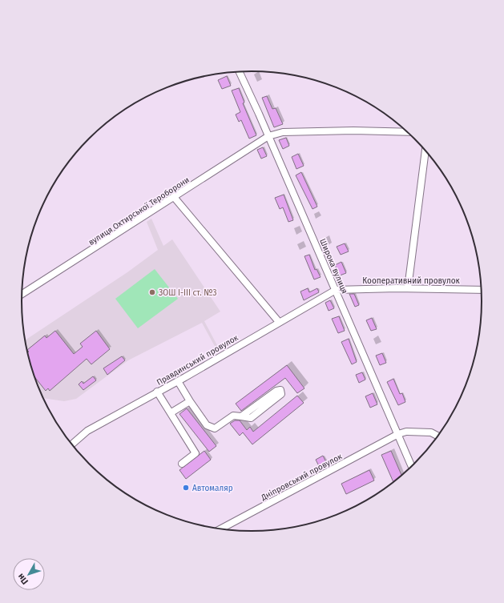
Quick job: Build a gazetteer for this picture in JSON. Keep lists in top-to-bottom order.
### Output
{
  "streets": {
    "street": [
      "вулиця Охтирської Тероборони",
      "Широка вулиця",
      "Кооперативний провулок",
      "Правдинський провулок",
      "Дніпровський провулок"
    ]
  },
  "crossings": [
    ["вулиця Охтирської Тероборони", "Широка вулиця"],
    ["Широка вулиця", "Кооперативний провулок"],
    ["Широка вулиця", "Правдинський провулок"],
    ["Широка вулиця", "Дніпровський провулок"],
    ["Кооперативний провулок", "Правдинський провулок"]
  ],
  "places": ["ЗОШ І-ІІІ ст. №3", "Автомаляр"],
  "north": "bottom left"
}
